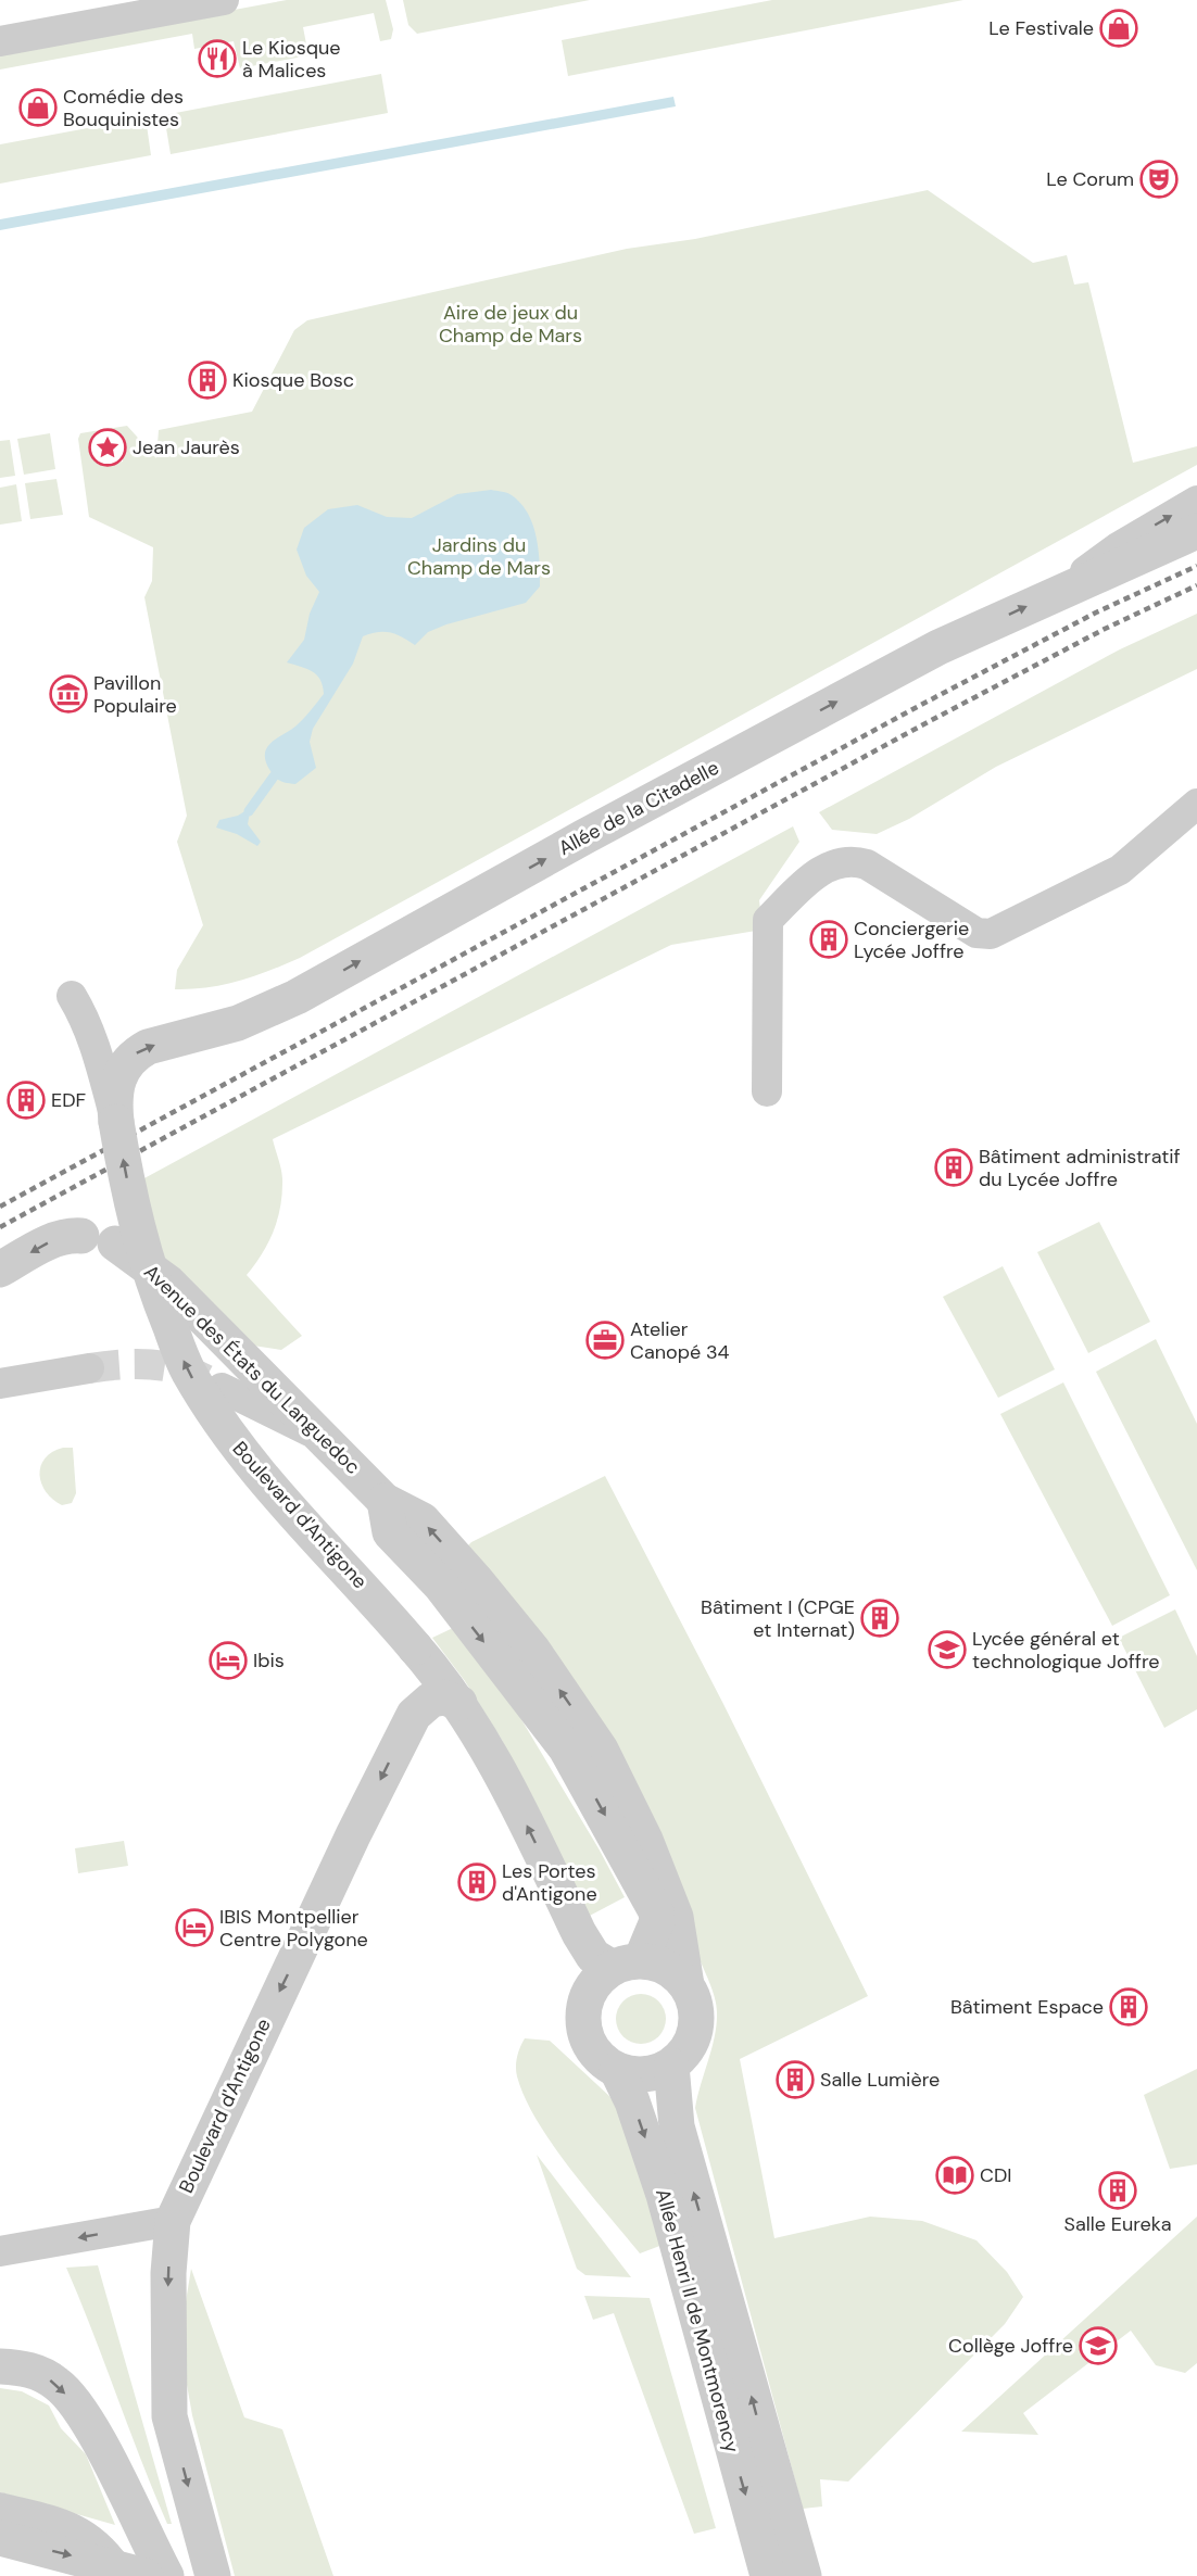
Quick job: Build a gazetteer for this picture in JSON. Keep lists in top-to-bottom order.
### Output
{
  "streets": {
    "street": [
      "Allée de la Citadelle",
      "Avenue des États du Languedoc",
      "Boulevard d'Antigone",
      "Allée Henri II de Montmorency"
    ]
  },
  "crossings": [
    ["Allée de la Citadelle", "Boulevard d'Antigone"],
    ["Avenue des États du Languedoc", "Allée Henri II de Montmorency"]
  ],
  "one_way": ["Allée de la Citadelle"],
  "parks": ["Aire de jeux du Champ de Mars", "Jardins du Champ de Mars"],
  "places": {
    "shop": ["Le Festivale", "Comédie des Bouquinistes"],
    "restaurant": ["Le Kiosque à Malices"],
    "theatre": ["Le Corum"],
    "building": [
      "Kiosque Bosc",
      "Conciergerie Lycée Joffre",
      "EDF",
      "Bâtiment administratif du Lycée Joffre",
      "Bâtiment I (CPGE et Internat)",
      "Les Portes d'Antigone",
      "Bâtiment Espace",
      "Salle Lumière",
      "Salle Eureka"
    ],
    "place": ["Jean Jaurès"],
    "museum": ["Pavillon Populaire"],
    "office": ["Atelier Canopé 34"],
    "school or university": ["Lycée général et technologique Joffre", "Collège Joffre"],
    "hotel": ["Ibis", "IBIS Montpellier Centre Polygone"],
    "library": ["CDI"]
  }
}
